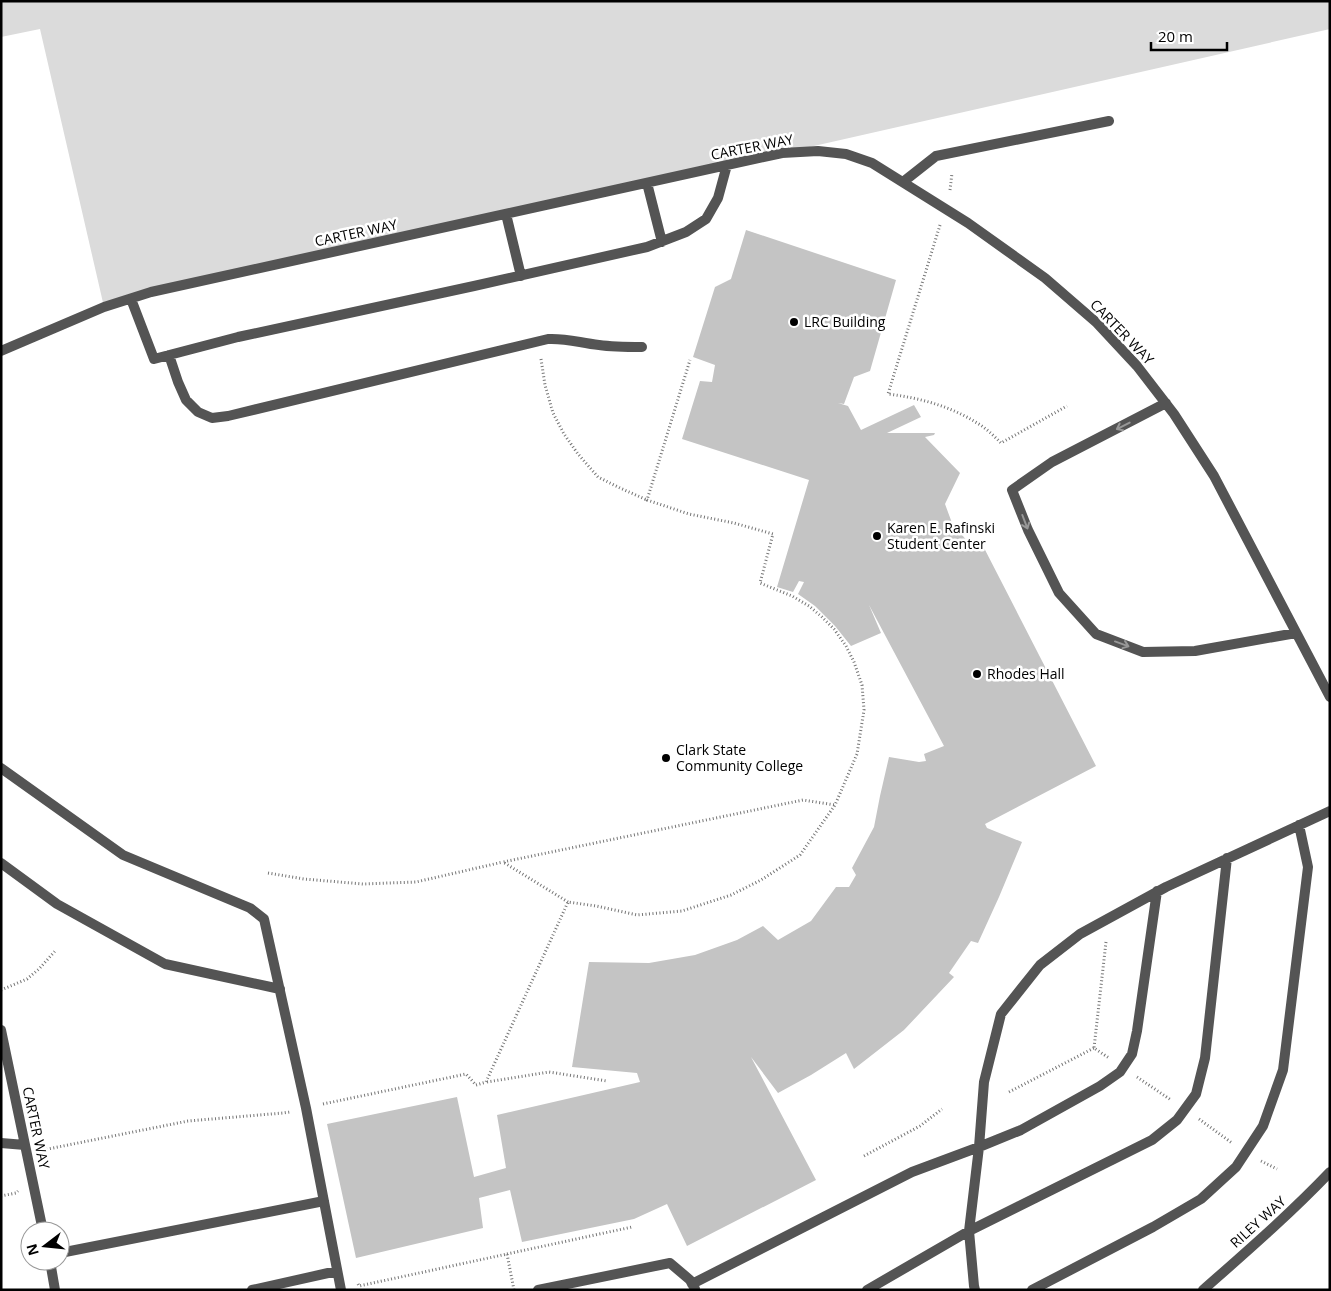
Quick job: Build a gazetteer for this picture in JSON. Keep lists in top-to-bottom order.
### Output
{
  "streets": {
    "lane": ["CARTER WAY", "RILEY WAY"]
  },
  "places": [
    "LRC Building",
    "Karen E. Rafinski Student Center",
    "Rhodes Hall",
    "Clark State Community College"
  ],
  "scale_bar": "20 m",
  "north": "left"
}
